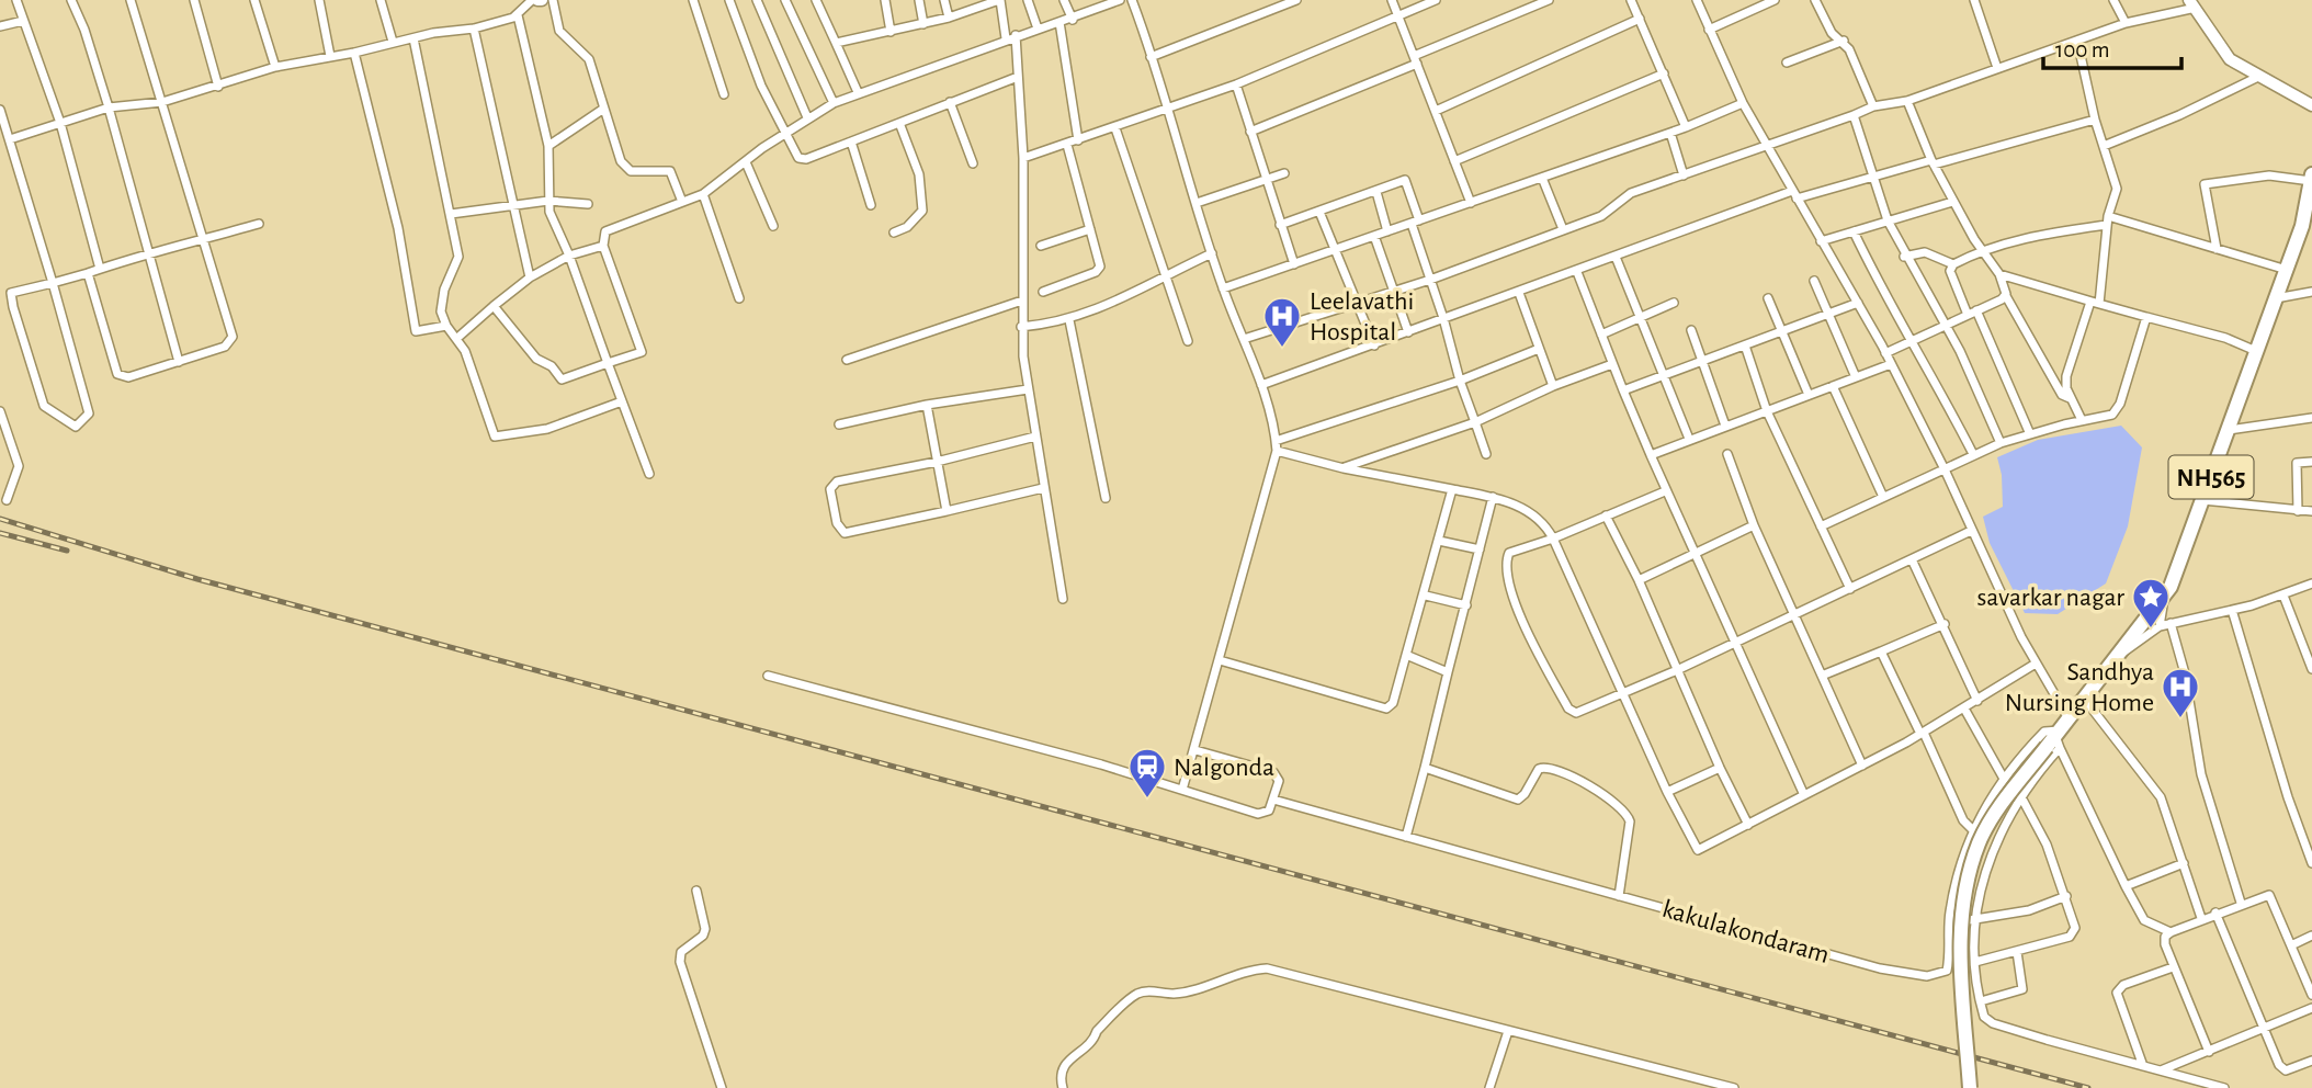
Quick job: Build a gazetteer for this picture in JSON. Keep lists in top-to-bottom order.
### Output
{
  "streets": {
    "highway": ["NH565"],
    "street": ["kakulakondaram"]
  },
  "crossings": [
    ["NH565", "kakulakondaram"]
  ],
  "places": {
    "hospital": ["Leelavathi Hospital", "Sandhya Nursing Home"],
    "place": ["savarkar nagar"],
    "station": ["Nalgonda"]
  },
  "scale_bar": "100 m"
}
